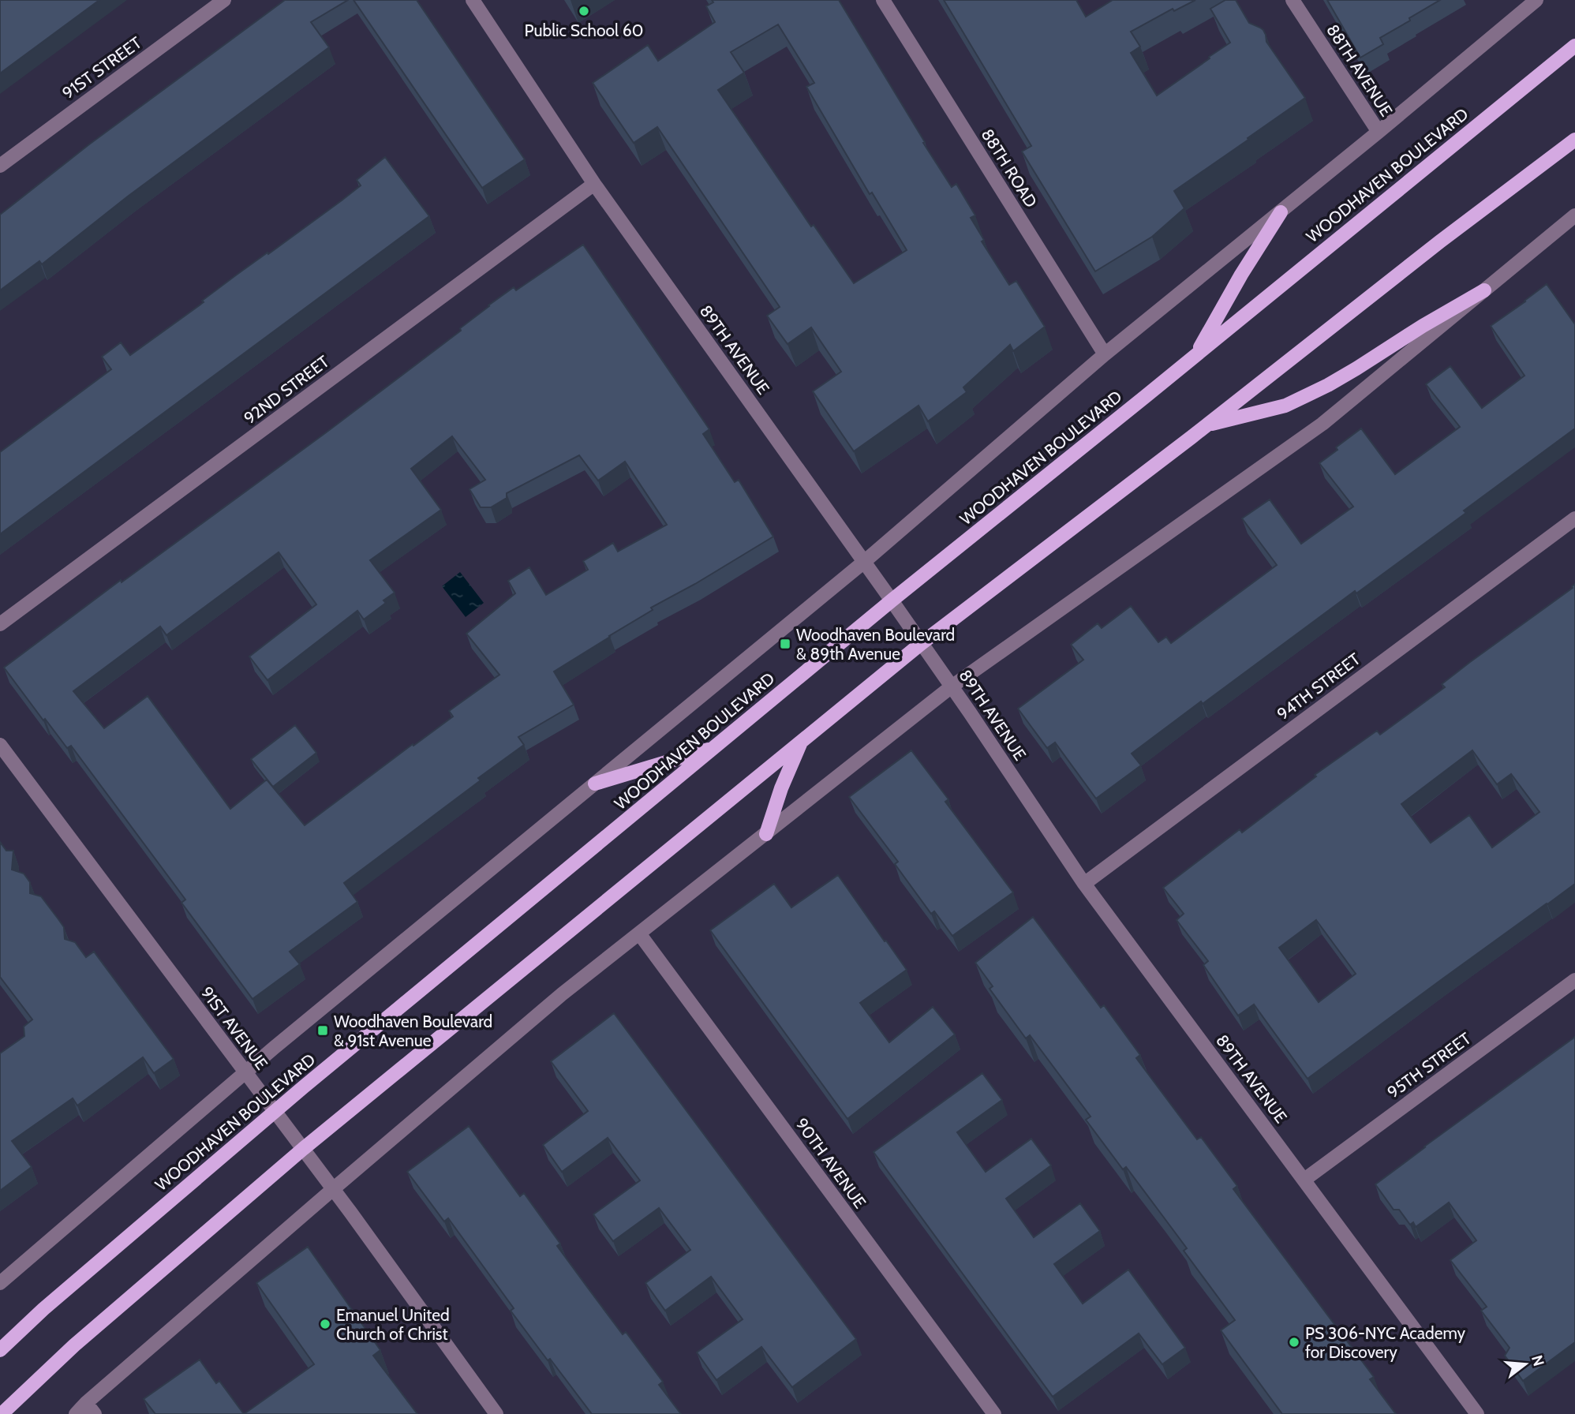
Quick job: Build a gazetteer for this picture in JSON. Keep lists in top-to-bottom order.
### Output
{
  "streets": {
    "main road": ["WOODHAVEN BOULEVARD"],
    "street": [
      "91ST STREET",
      "88TH AVENUE",
      "88TH ROAD",
      "89TH AVENUE",
      "92ND STREET",
      "94TH STREET",
      "91ST AVENUE",
      "95TH STREET",
      "90TH AVENUE"
    ]
  },
  "crossings": [
    ["88TH AVENUE", "WOODHAVEN BOULEVARD"],
    ["88TH ROAD", "WOODHAVEN BOULEVARD"],
    ["WOODHAVEN BOULEVARD", "89TH AVENUE"],
    ["WOODHAVEN BOULEVARD", "91ST AVENUE"],
    ["89TH AVENUE", "92ND STREET"],
    ["89TH AVENUE", "94TH STREET"],
    ["89TH AVENUE", "95TH STREET"]
  ],
  "places": {
    "other": ["Public School 60", "Emanuel United Church of Christ", "PS 306-NYC Academy for Discovery"],
    "transit": ["Woodhaven Boulevard & 89th Avenue", "Woodhaven Boulevard & 91st Avenue"]
  },
  "north": "right"
}
